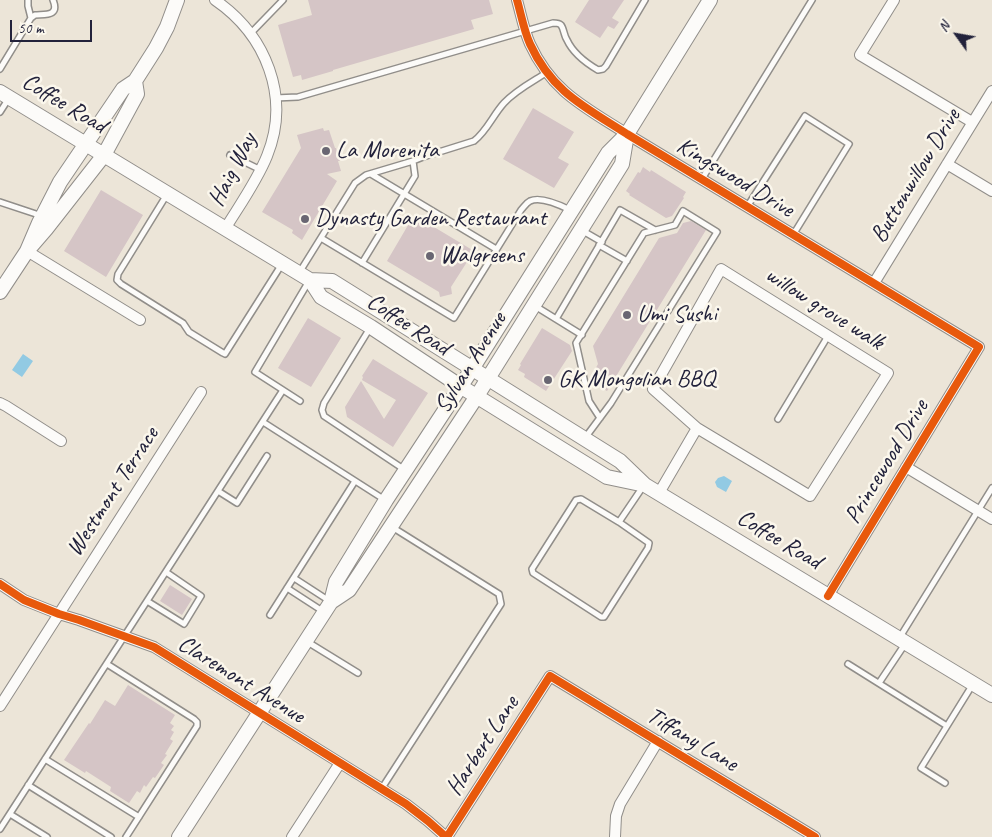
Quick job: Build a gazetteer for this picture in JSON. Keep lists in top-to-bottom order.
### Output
{
  "streets": {
    "main road": ["Coffee Road", "Sylvan Avenue"],
    "street": [
      "Haig Way",
      "Buttonwillow Drive",
      "Kingswood Drive",
      "willow grove walk",
      "Princewood Drive",
      "Westmont Terrace",
      "Claremont Avenue",
      "Tiffany Lane",
      "Harbert Lane"
    ]
  },
  "crossings": [
    ["Coffee Road", "Haig Way"],
    ["Coffee Road", "Sylvan Avenue"],
    ["Coffee Road", "Princewood Drive"],
    ["Buttonwillow Drive", "Kingswood Drive"],
    ["Kingswood Drive", "Sylvan Avenue"],
    ["Kingswood Drive", "Princewood Drive"],
    ["Sylvan Avenue", "Claremont Avenue"],
    ["Westmont Terrace", "Claremont Avenue"],
    ["Claremont Avenue", "Harbert Lane"],
    ["Tiffany Lane", "Harbert Lane"]
  ],
  "places": [
    "La Morenita",
    "Dynasty Garden Restaurant",
    "Walgreens",
    "Umi Sushi",
    "GK Mongolian BBQ"
  ],
  "scale_bar": "50 m",
  "north": "top left"
}
